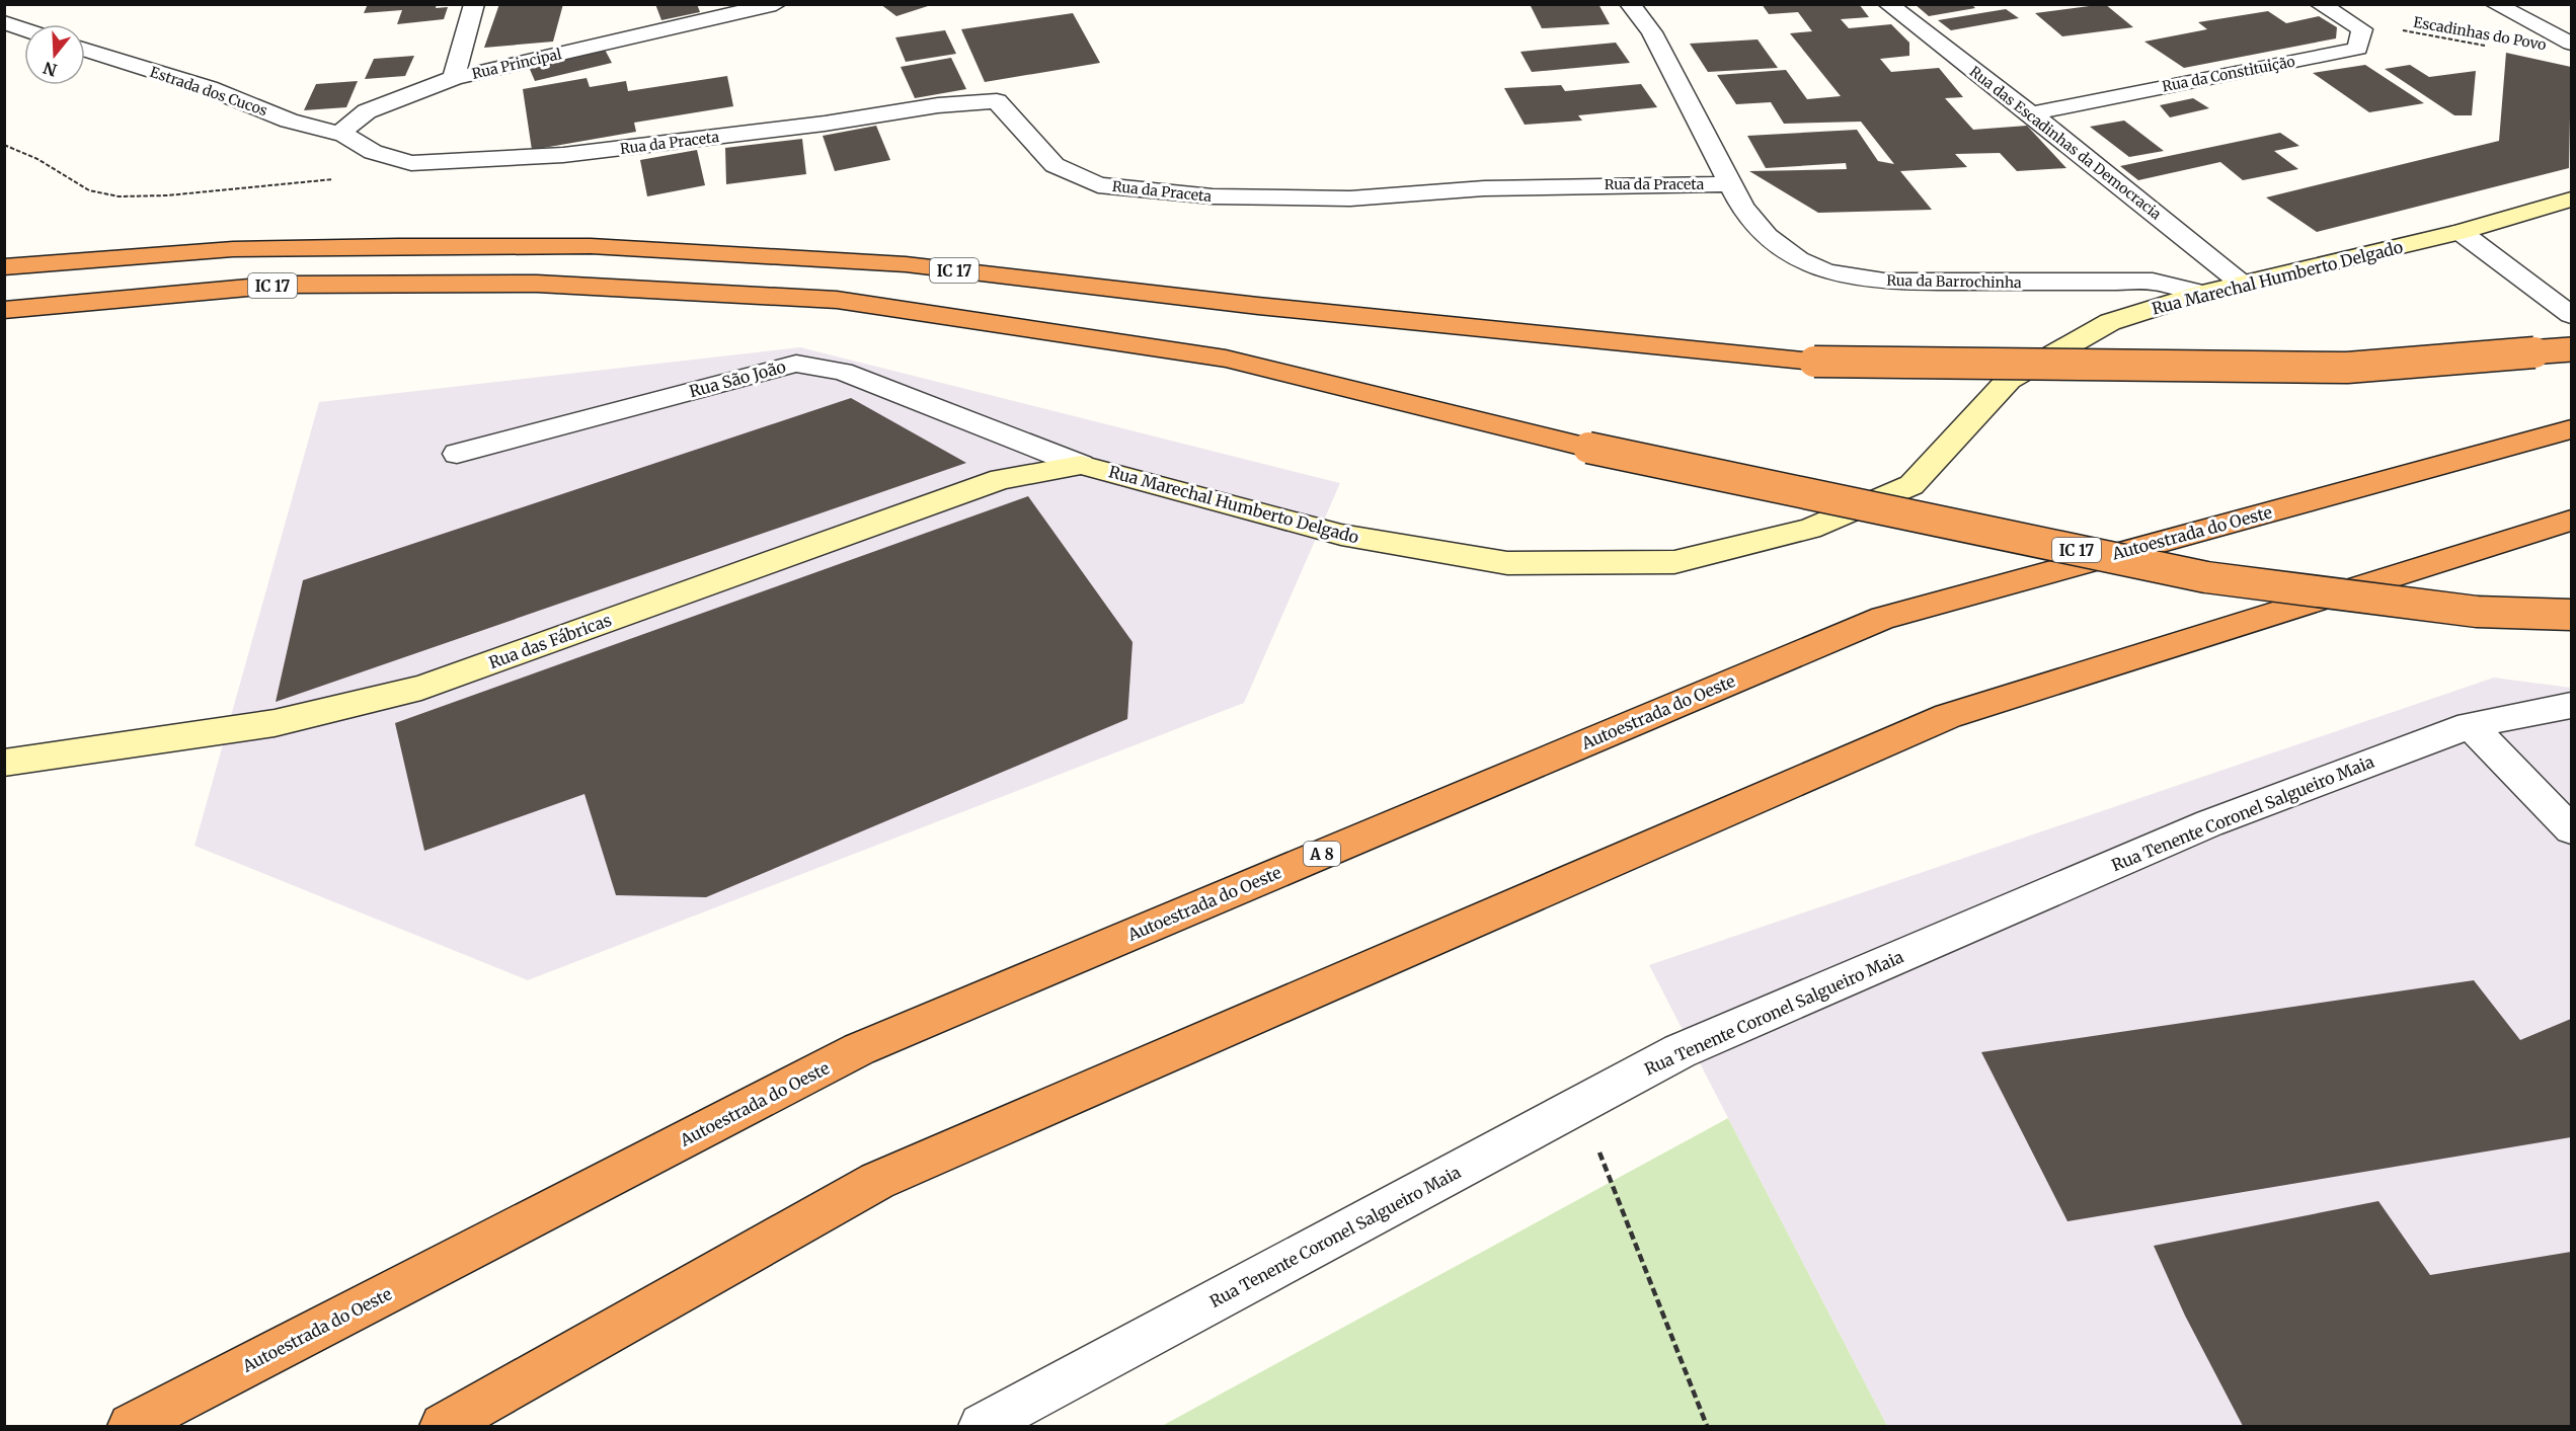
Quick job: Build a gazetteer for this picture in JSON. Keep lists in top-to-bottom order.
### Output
{
  "streets": {
    "highway": ["IC 17", "Autoestrada do Oeste", "A 8"],
    "street": [
      "Rua Principal",
      "Rua da Constituição",
      "Estrada dos Cucos",
      "Rua da Praceta",
      "Rua das Escadinhas da Democracia",
      "Rua Marechal Humberto Delgado",
      "Rua da Barrochinha",
      "Rua São João",
      "Rua das Fábricas",
      "Rua Tenente Coronel Salgueiro Maia"
    ],
    "path": ["Escadinhas do Povo"]
  },
  "crossings": [
    ["Escadinhas do Povo", "Rua da Constituição"],
    ["Rua Principal", "Estrada dos Cucos"],
    ["Rua da Constituição", "Rua das Escadinhas da Democracia"],
    ["Rua da Praceta", "Rua da Barrochinha"],
    ["Rua das Escadinhas da Democracia", "Rua Marechal Humberto Delgado"],
    ["Rua Marechal Humberto Delgado", "Rua da Barrochinha"],
    ["Rua Marechal Humberto Delgado", "Rua São João"],
    ["Rua Marechal Humberto Delgado", "Rua das Fábricas"],
    ["Rua São João", "Rua das Fábricas"]
  ],
  "north": "bottom"
}
